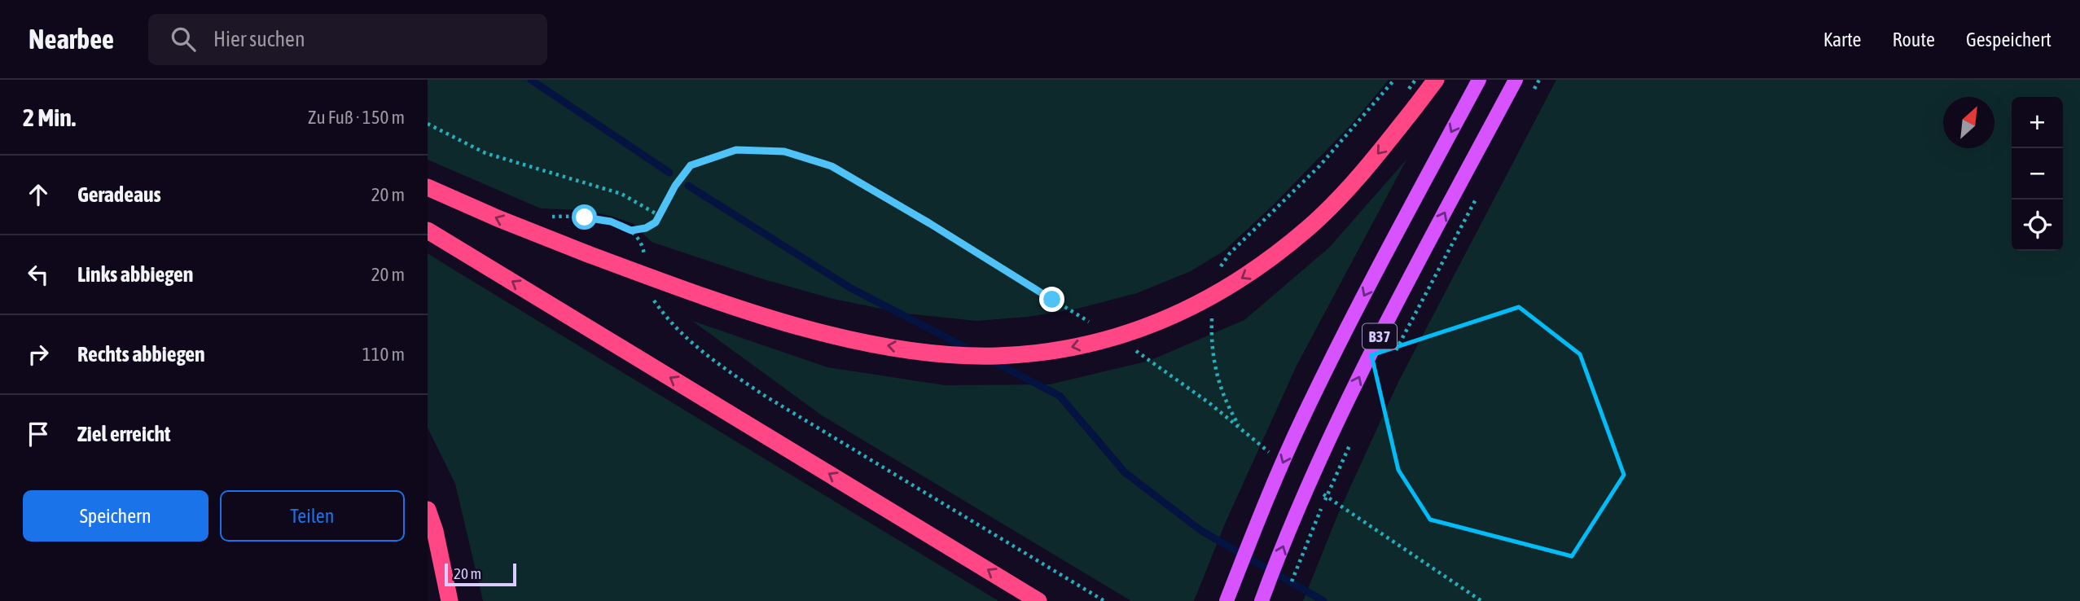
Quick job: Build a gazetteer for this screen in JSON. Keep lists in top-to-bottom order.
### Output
{
  "streets": {
    "main road": ["B37"]
  },
  "scale_bar": "20 m",
  "north": "top right",
  "page": {
    "header": "Nearbee",
    "search": "Hier suchen",
    "nav": ["Karte", "Route", "Gespeichert"],
    "heading": ["2 Min.", "Zu Fuß · 150 m"],
    "map_buttons": ["+", "−"],
    "list": [
      ["Geradeaus", "20 m"],
      ["Links abbiegen", "20 m"],
      ["Rechts abbiegen", "110 m"],
      "Ziel erreicht"
    ],
    "buttons": ["Speichern", "Teilen"],
    "scale": "20 m"
  }
}
